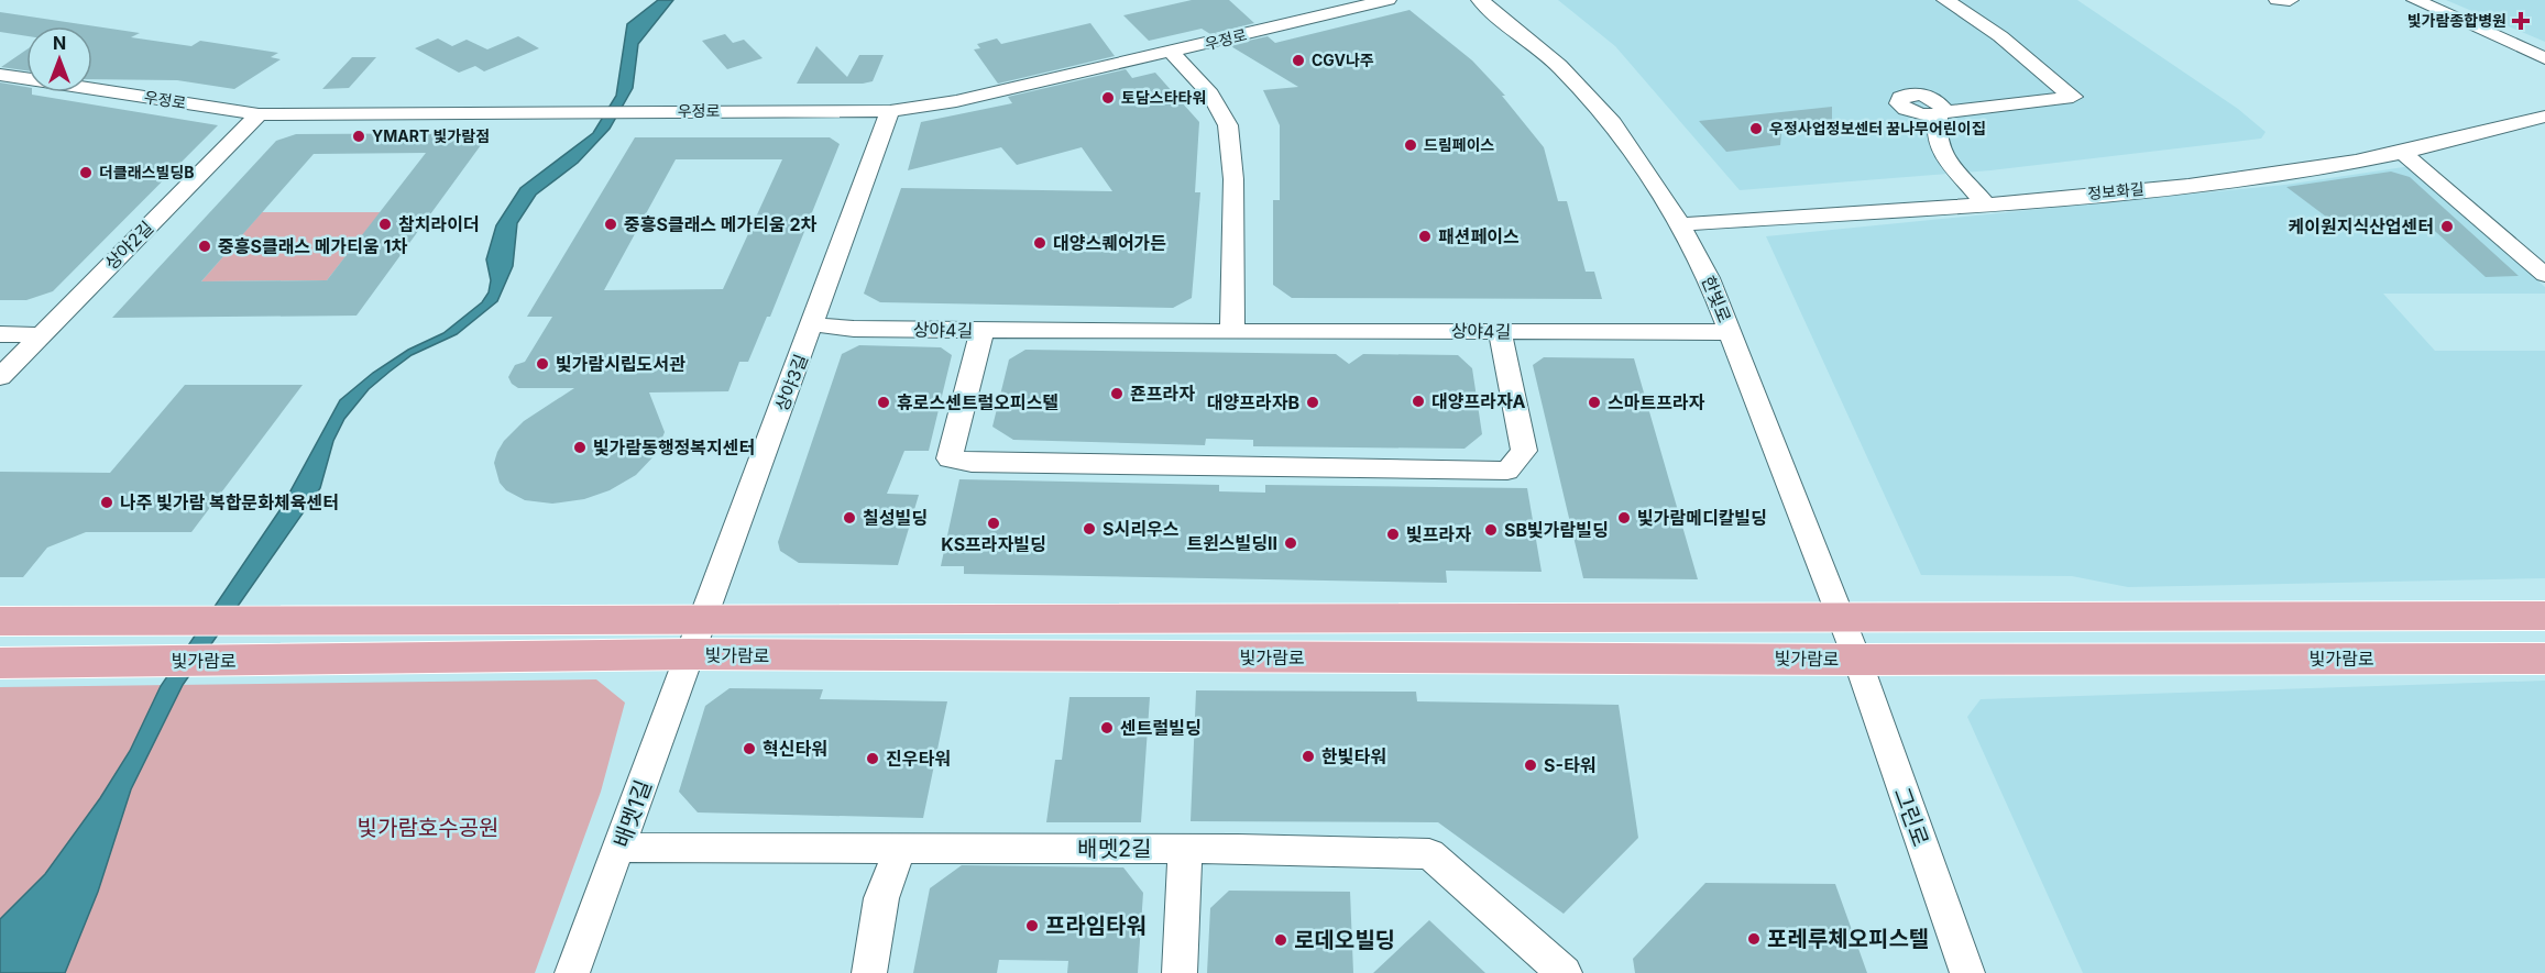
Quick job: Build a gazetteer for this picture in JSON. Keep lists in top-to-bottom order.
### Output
{
  "streets": {
    "main road": ["빛가람로"],
    "street": [
      "우정로",
      "정보화길",
      "상야2길",
      "한빛로",
      "상야4길",
      "상야3길",
      "배멧1길",
      "그린로",
      "배멧2길"
    ]
  },
  "crossings": [
    ["우정로", "상야2길"],
    ["우정로", "상야3길"],
    ["정보화길", "한빛로"],
    ["한빛로", "상야4길"],
    ["한빛로", "빛가람로"],
    ["한빛로", "그린로"],
    ["상야4길", "상야3길"],
    ["상야3길", "빛가람로"],
    ["상야3길", "배멧1길"],
    ["빛가람로", "배멧1길"],
    ["빛가람로", "그린로"],
    ["배멧1길", "배멧2길"]
  ],
  "parks": ["빛가람호수공원"],
  "places": {
    "health": ["빛가람종합병원"],
    "other": [
      "CGV나주",
      "토담스타타워",
      "우정사업정보센터 꿈나무어린이집",
      "YMART 빛가람점",
      "드림페이스",
      "더클래스빌딩B",
      "참치라이더",
      "중흥S클래스 메가티움 2차",
      "케이원지식산업센터",
      "패션페이스",
      "대양스퀘어가든",
      "중흥S클래스 메가티움 1차",
      "빛가람시립도서관",
      "죤프라자",
      "대양프라자A",
      "휴로스센트럴오피스텔",
      "대양프라자B",
      "스마트프라자",
      "빛가람동행정복지센터",
      "나주 빛가람 복합문화체육센터",
      "칠성빌딩",
      "빛가람메디칼빌딩",
      "KS프라자빌딩",
      "S시리우스",
      "SB빛가람빌딩",
      "빛프라자",
      "트윈스빌딩II",
      "센트럴빌딩",
      "혁신타워",
      "한빛타워",
      "진우타워",
      "S-타워",
      "프라임타워",
      "포레루체오피스텔",
      "로데오빌딩"
    ]
  },
  "north": "top"
}
